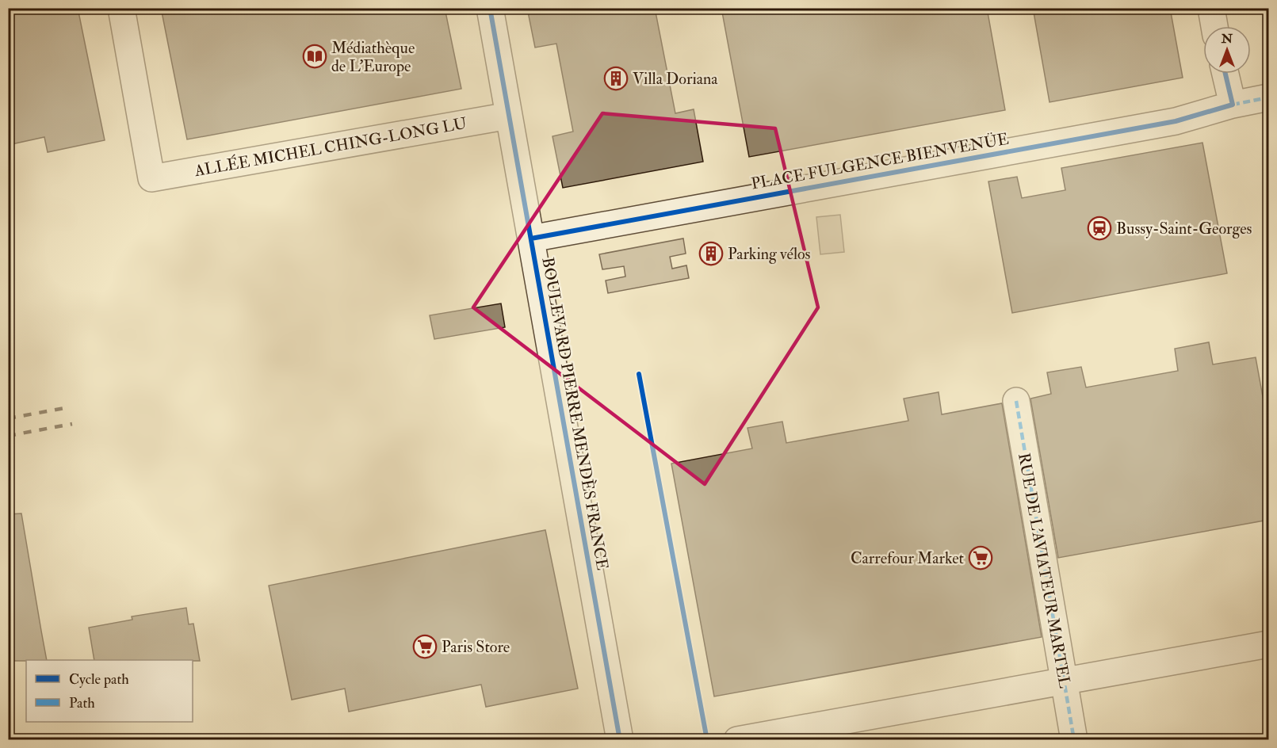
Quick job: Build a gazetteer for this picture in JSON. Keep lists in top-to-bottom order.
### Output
{
  "streets": {
    "street": [
      "ALLÉE MICHEL CHING-LONG LU",
      "PLACE FULGENCE BIENVENÜE",
      "BOULEVARD PIERRE MENDÈS FRANCE",
      "RUE DE L'AVIATEUR MARTEL"
    ]
  },
  "crossings": [
    ["ALLÉE MICHEL CHING-LONG LU", "BOULEVARD PIERRE MENDÈS FRANCE"],
    ["PLACE FULGENCE BIENVENÜE", "BOULEVARD PIERRE MENDÈS FRANCE"]
  ],
  "places": {
    "library": ["Médiathèque de L'Europe"],
    "building": ["Villa Doriana", "Parking vélos"],
    "station": ["Bussy-Saint-Georges"],
    "supermarket": ["Carrefour Market", "Paris Store"]
  },
  "legend": ["Cycle path", "Path"],
  "north": "top"
}
